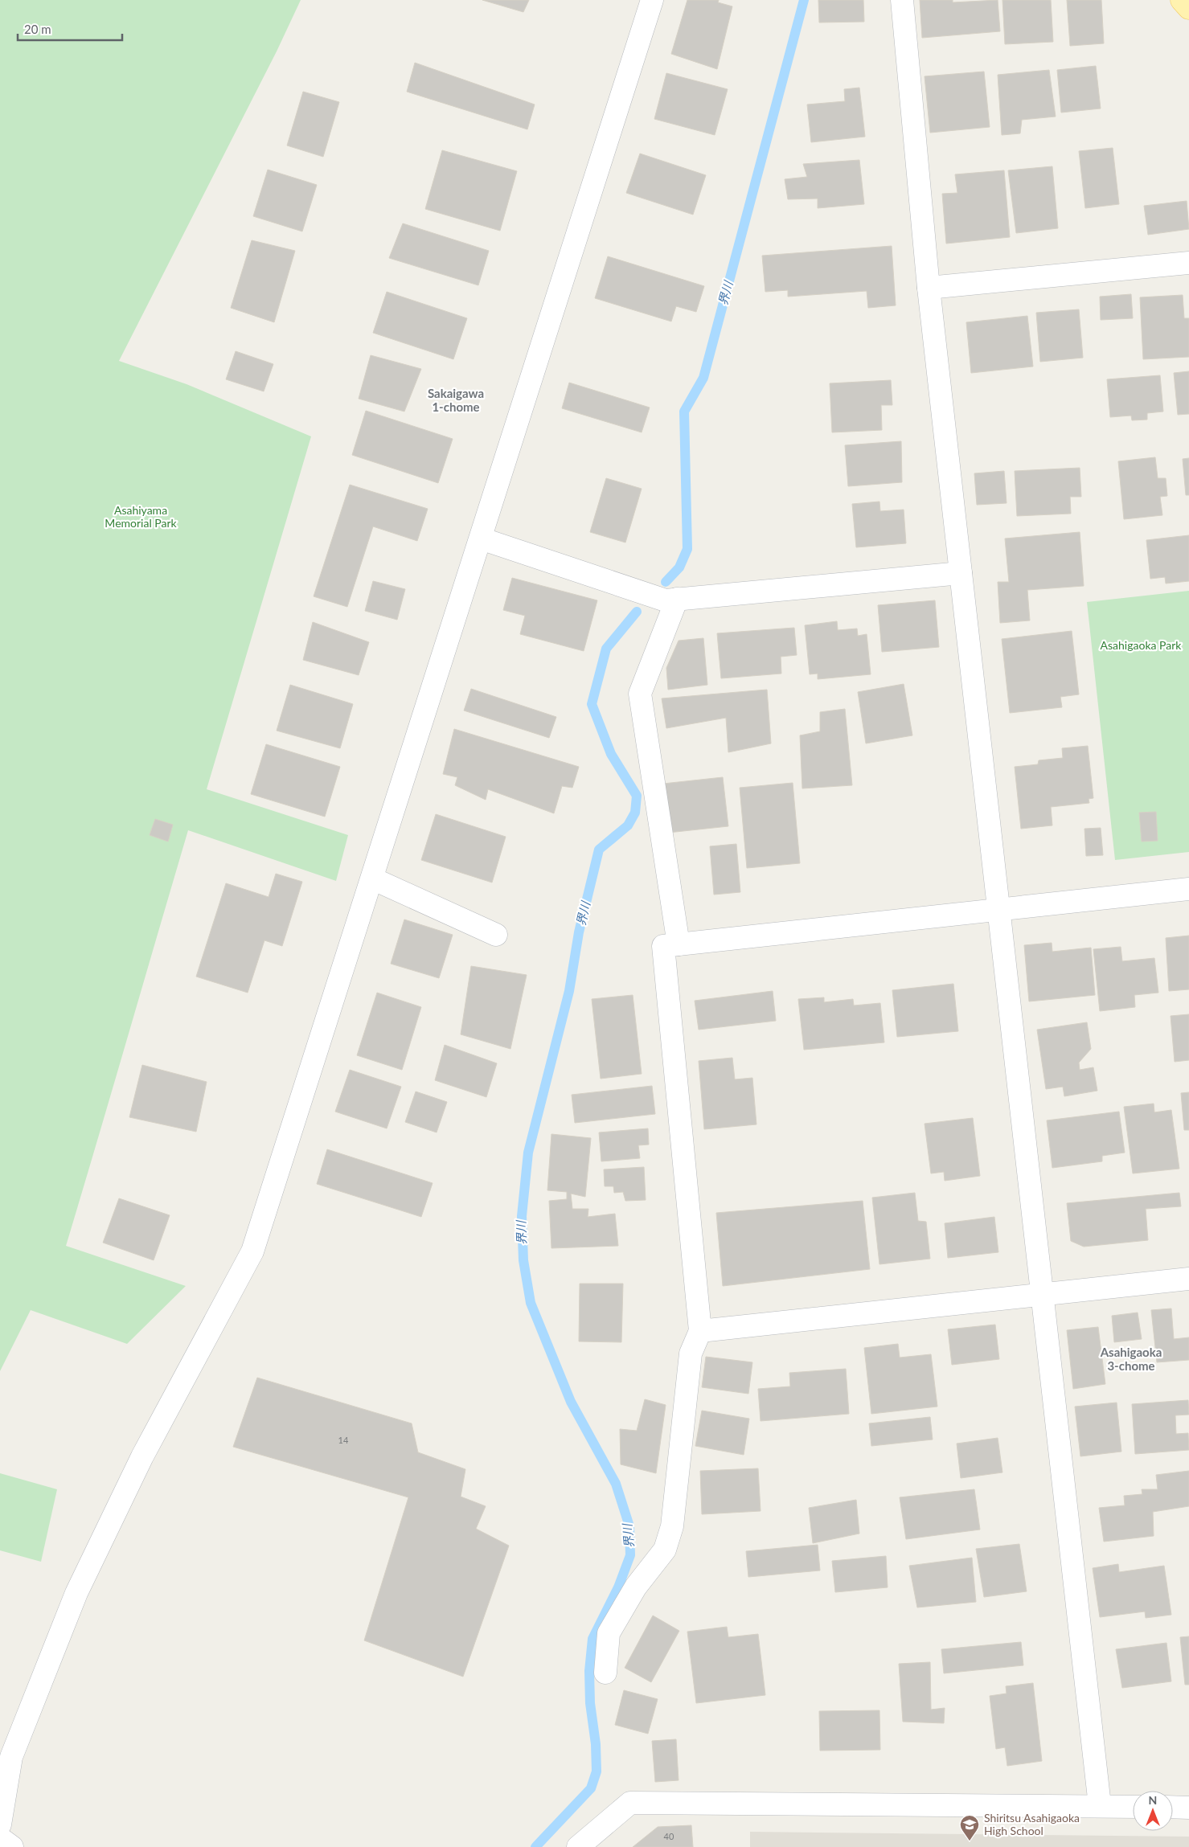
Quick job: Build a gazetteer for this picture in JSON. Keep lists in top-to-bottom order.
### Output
{
  "districts": ["Sakaigawa 1-chome", "Asahigaoka 3-chome"],
  "water": ["界川"],
  "parks": ["Asahiyama Memorial Park", "Asahigaoka Park"],
  "places": {
    "school or university": ["Shiritsu Asahigaoka High School"]
  },
  "house_numbers": ["14", "40"],
  "scale_bar": "20 m",
  "north": "top"
}
